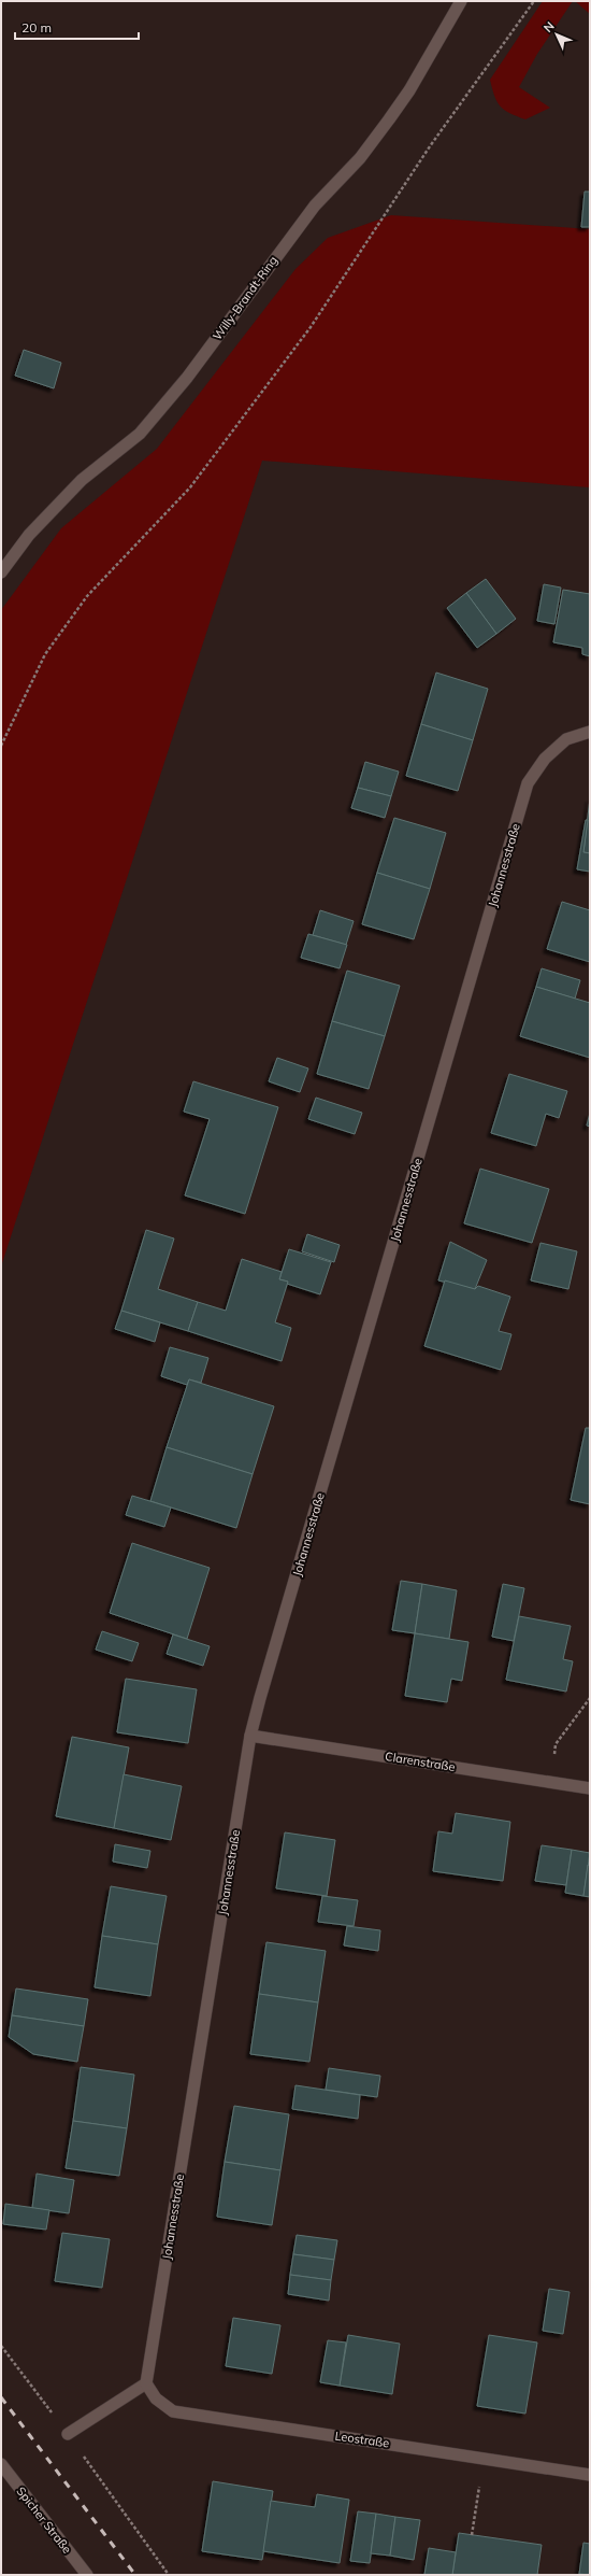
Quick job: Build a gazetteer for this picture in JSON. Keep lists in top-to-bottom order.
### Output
{
  "streets": {
    "street": [
      "Willy-Brandt-Ring",
      "Johannesstraße",
      "Clarenstraße",
      "Leostraße",
      "Spicher Straße"
    ]
  },
  "crossings": [
    ["Johannesstraße", "Clarenstraße"],
    ["Johannesstraße", "Leostraße"]
  ],
  "scale_bar": "20 m",
  "north": "top left"
}
